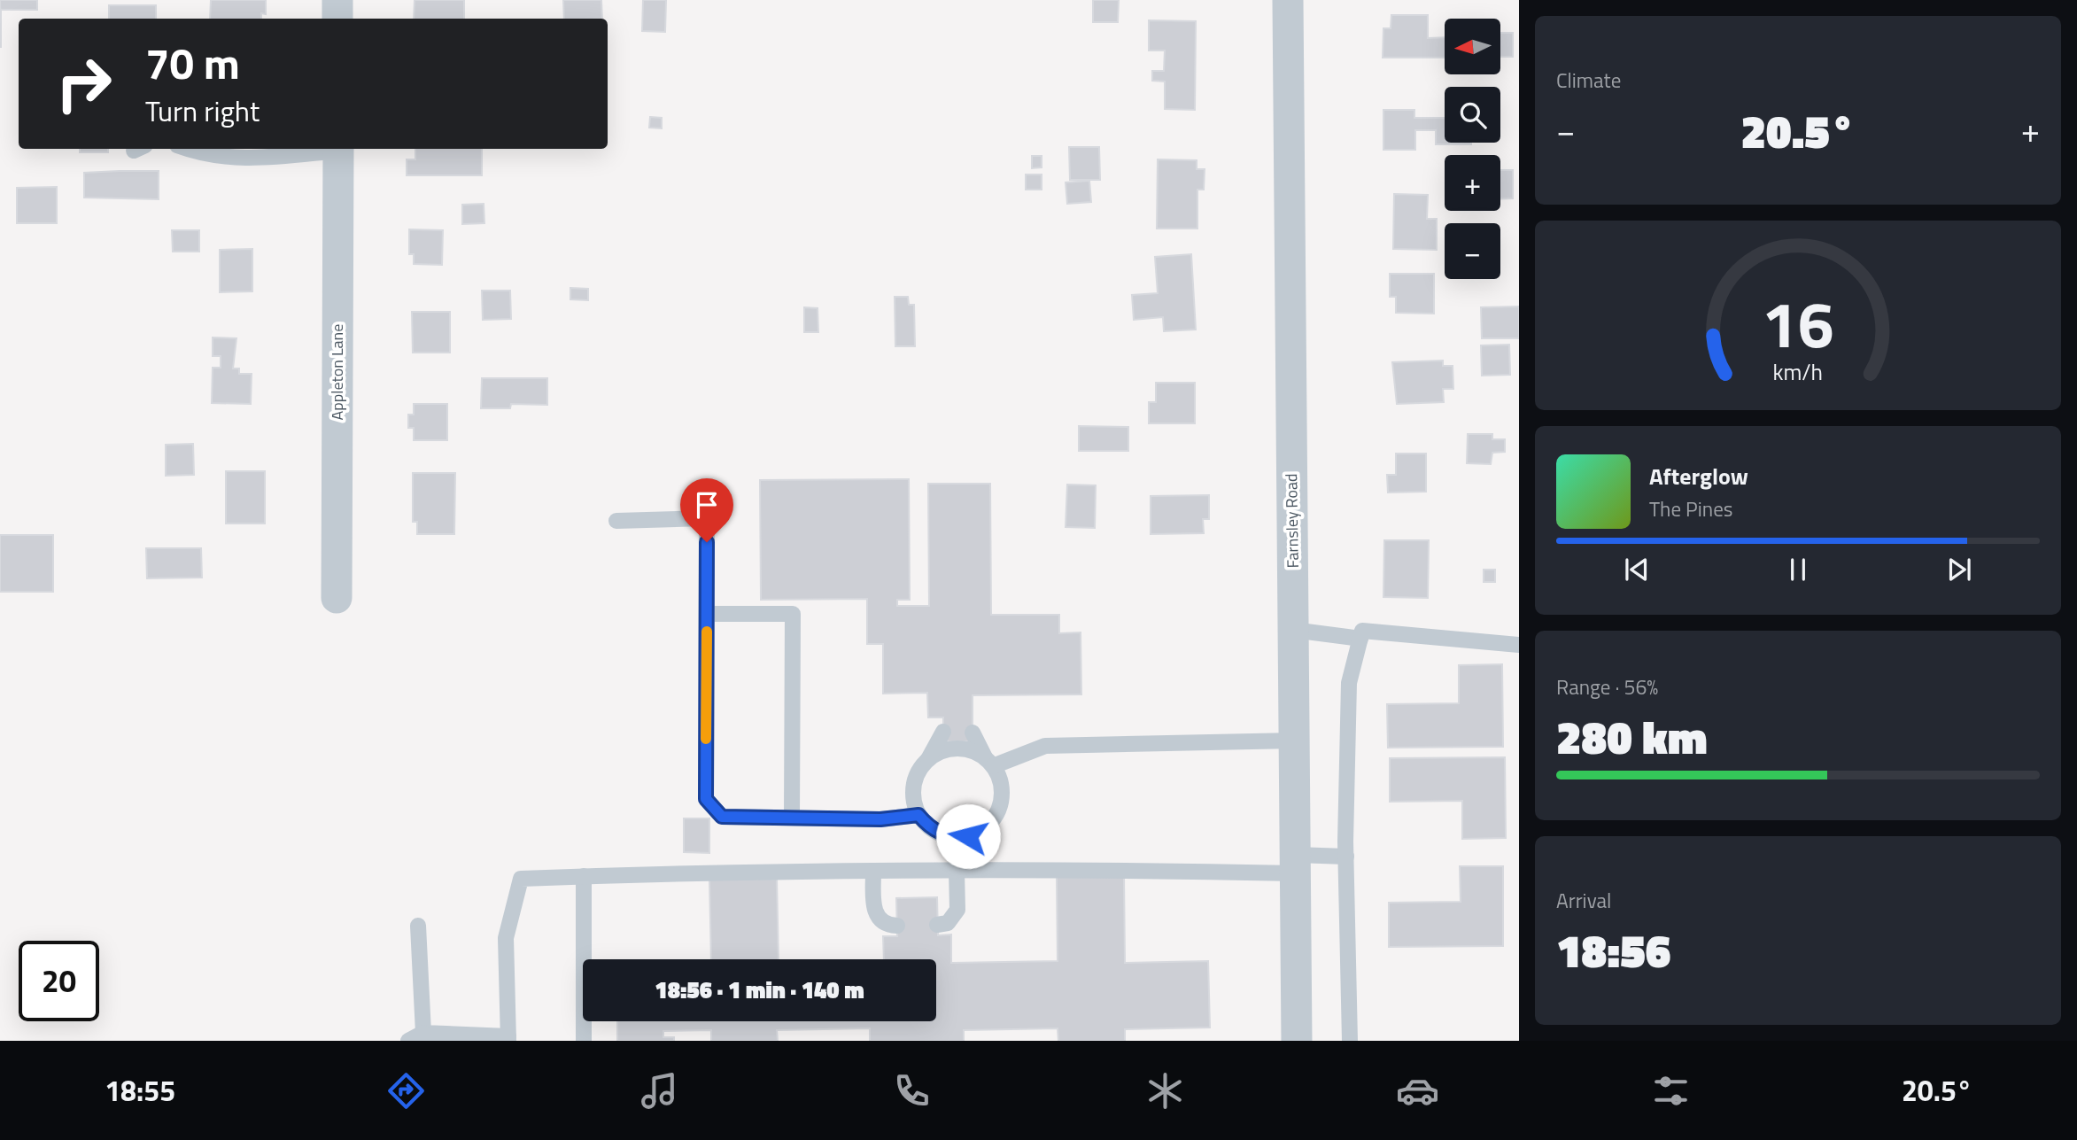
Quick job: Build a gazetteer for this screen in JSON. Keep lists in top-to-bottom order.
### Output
{
  "streets": {
    "street": ["Appleton Lane", "Farnsley Road"]
  },
  "north": "left",
  "page": {
    "tile": [
      "Climate",
      ["Range · 56%", "280 km"],
      ["Arrival", "18:56"]
    ],
    "map_buttons": ["+", "−"],
    "turn": ["70 m", "Turn right"],
    "heat": ["−", "20.5°", "+"],
    "song": ["Afterglow", "The Pines"],
    "limit": "20",
    "trip": "18:56 · 1 min · 140 m",
    "tabs": ["18:55", "20.5°"],
    "gauge": ["16", "km/h"]
  }
}
